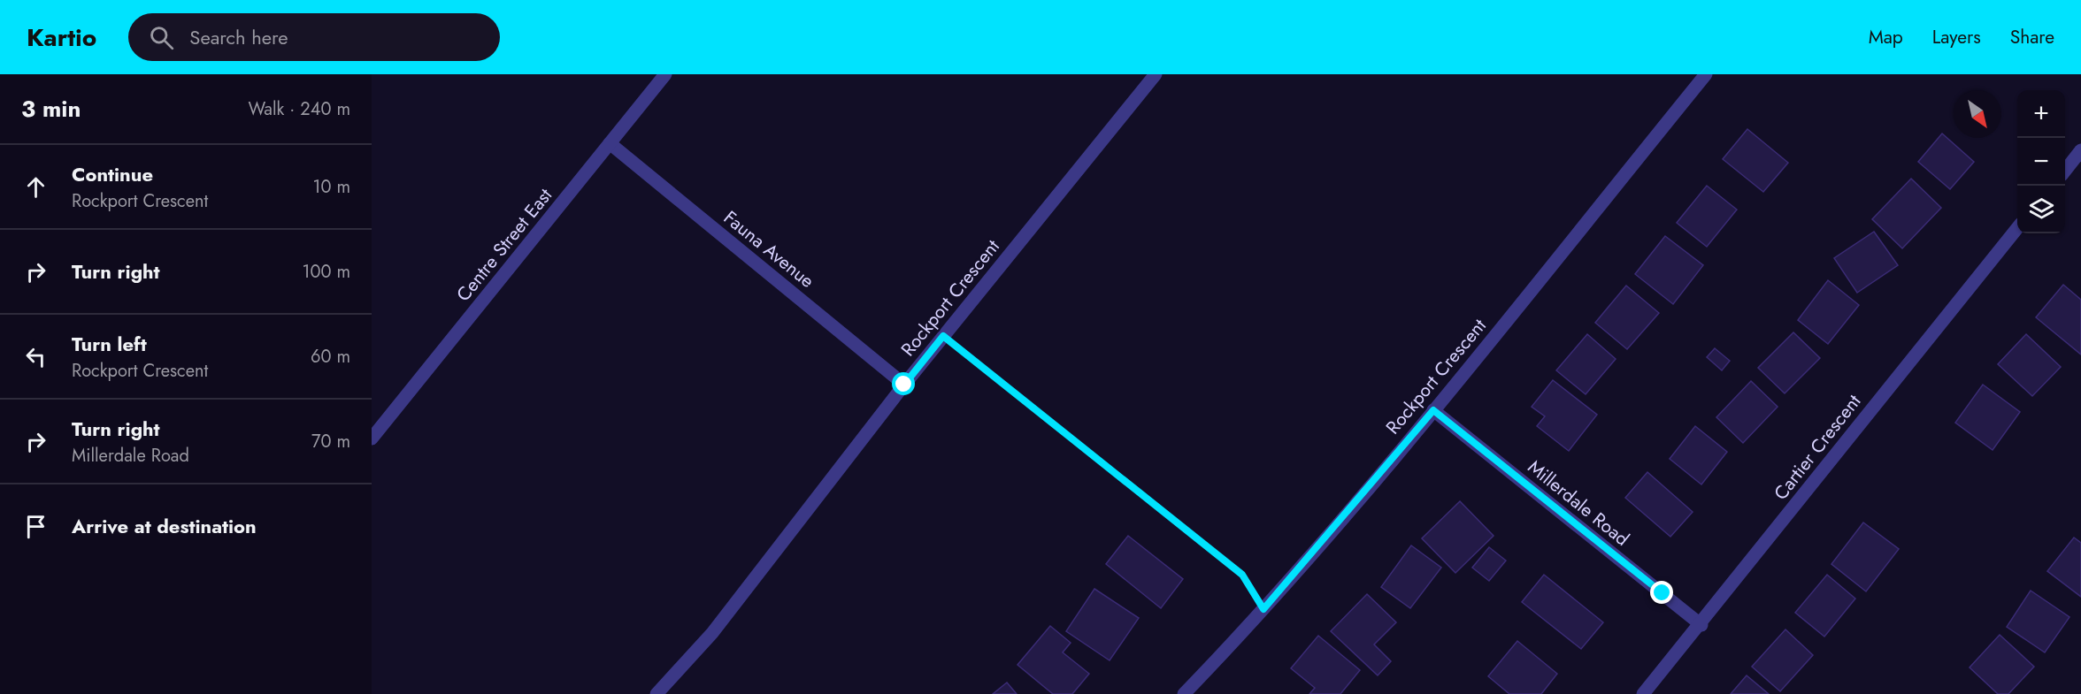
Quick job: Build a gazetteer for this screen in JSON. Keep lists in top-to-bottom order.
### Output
{
  "streets": {
    "street": [
      "Centre Street East",
      "Fauna Avenue",
      "Rockport Crescent",
      "Cartier Crescent",
      "Millerdale Road"
    ]
  },
  "crossings": [
    ["Centre Street East", "Fauna Avenue"],
    ["Fauna Avenue", "Rockport Crescent"],
    ["Rockport Crescent", "Millerdale Road"],
    ["Cartier Crescent", "Millerdale Road"]
  ],
  "north": "bottom right",
  "page": {
    "header": "Kartio",
    "search": "Search here",
    "nav": ["Map", "Layers", "Share"],
    "heading": ["3 min", "Walk · 240 m"],
    "map_buttons": ["+", "−"],
    "list": [
      ["Continue", "Rockport Crescent", "10 m"],
      ["Turn right", "100 m"],
      ["Turn left", "Rockport Crescent", "60 m"],
      ["Turn right", "Millerdale Road", "70 m"],
      "Arrive at destination"
    ]
  }
}
